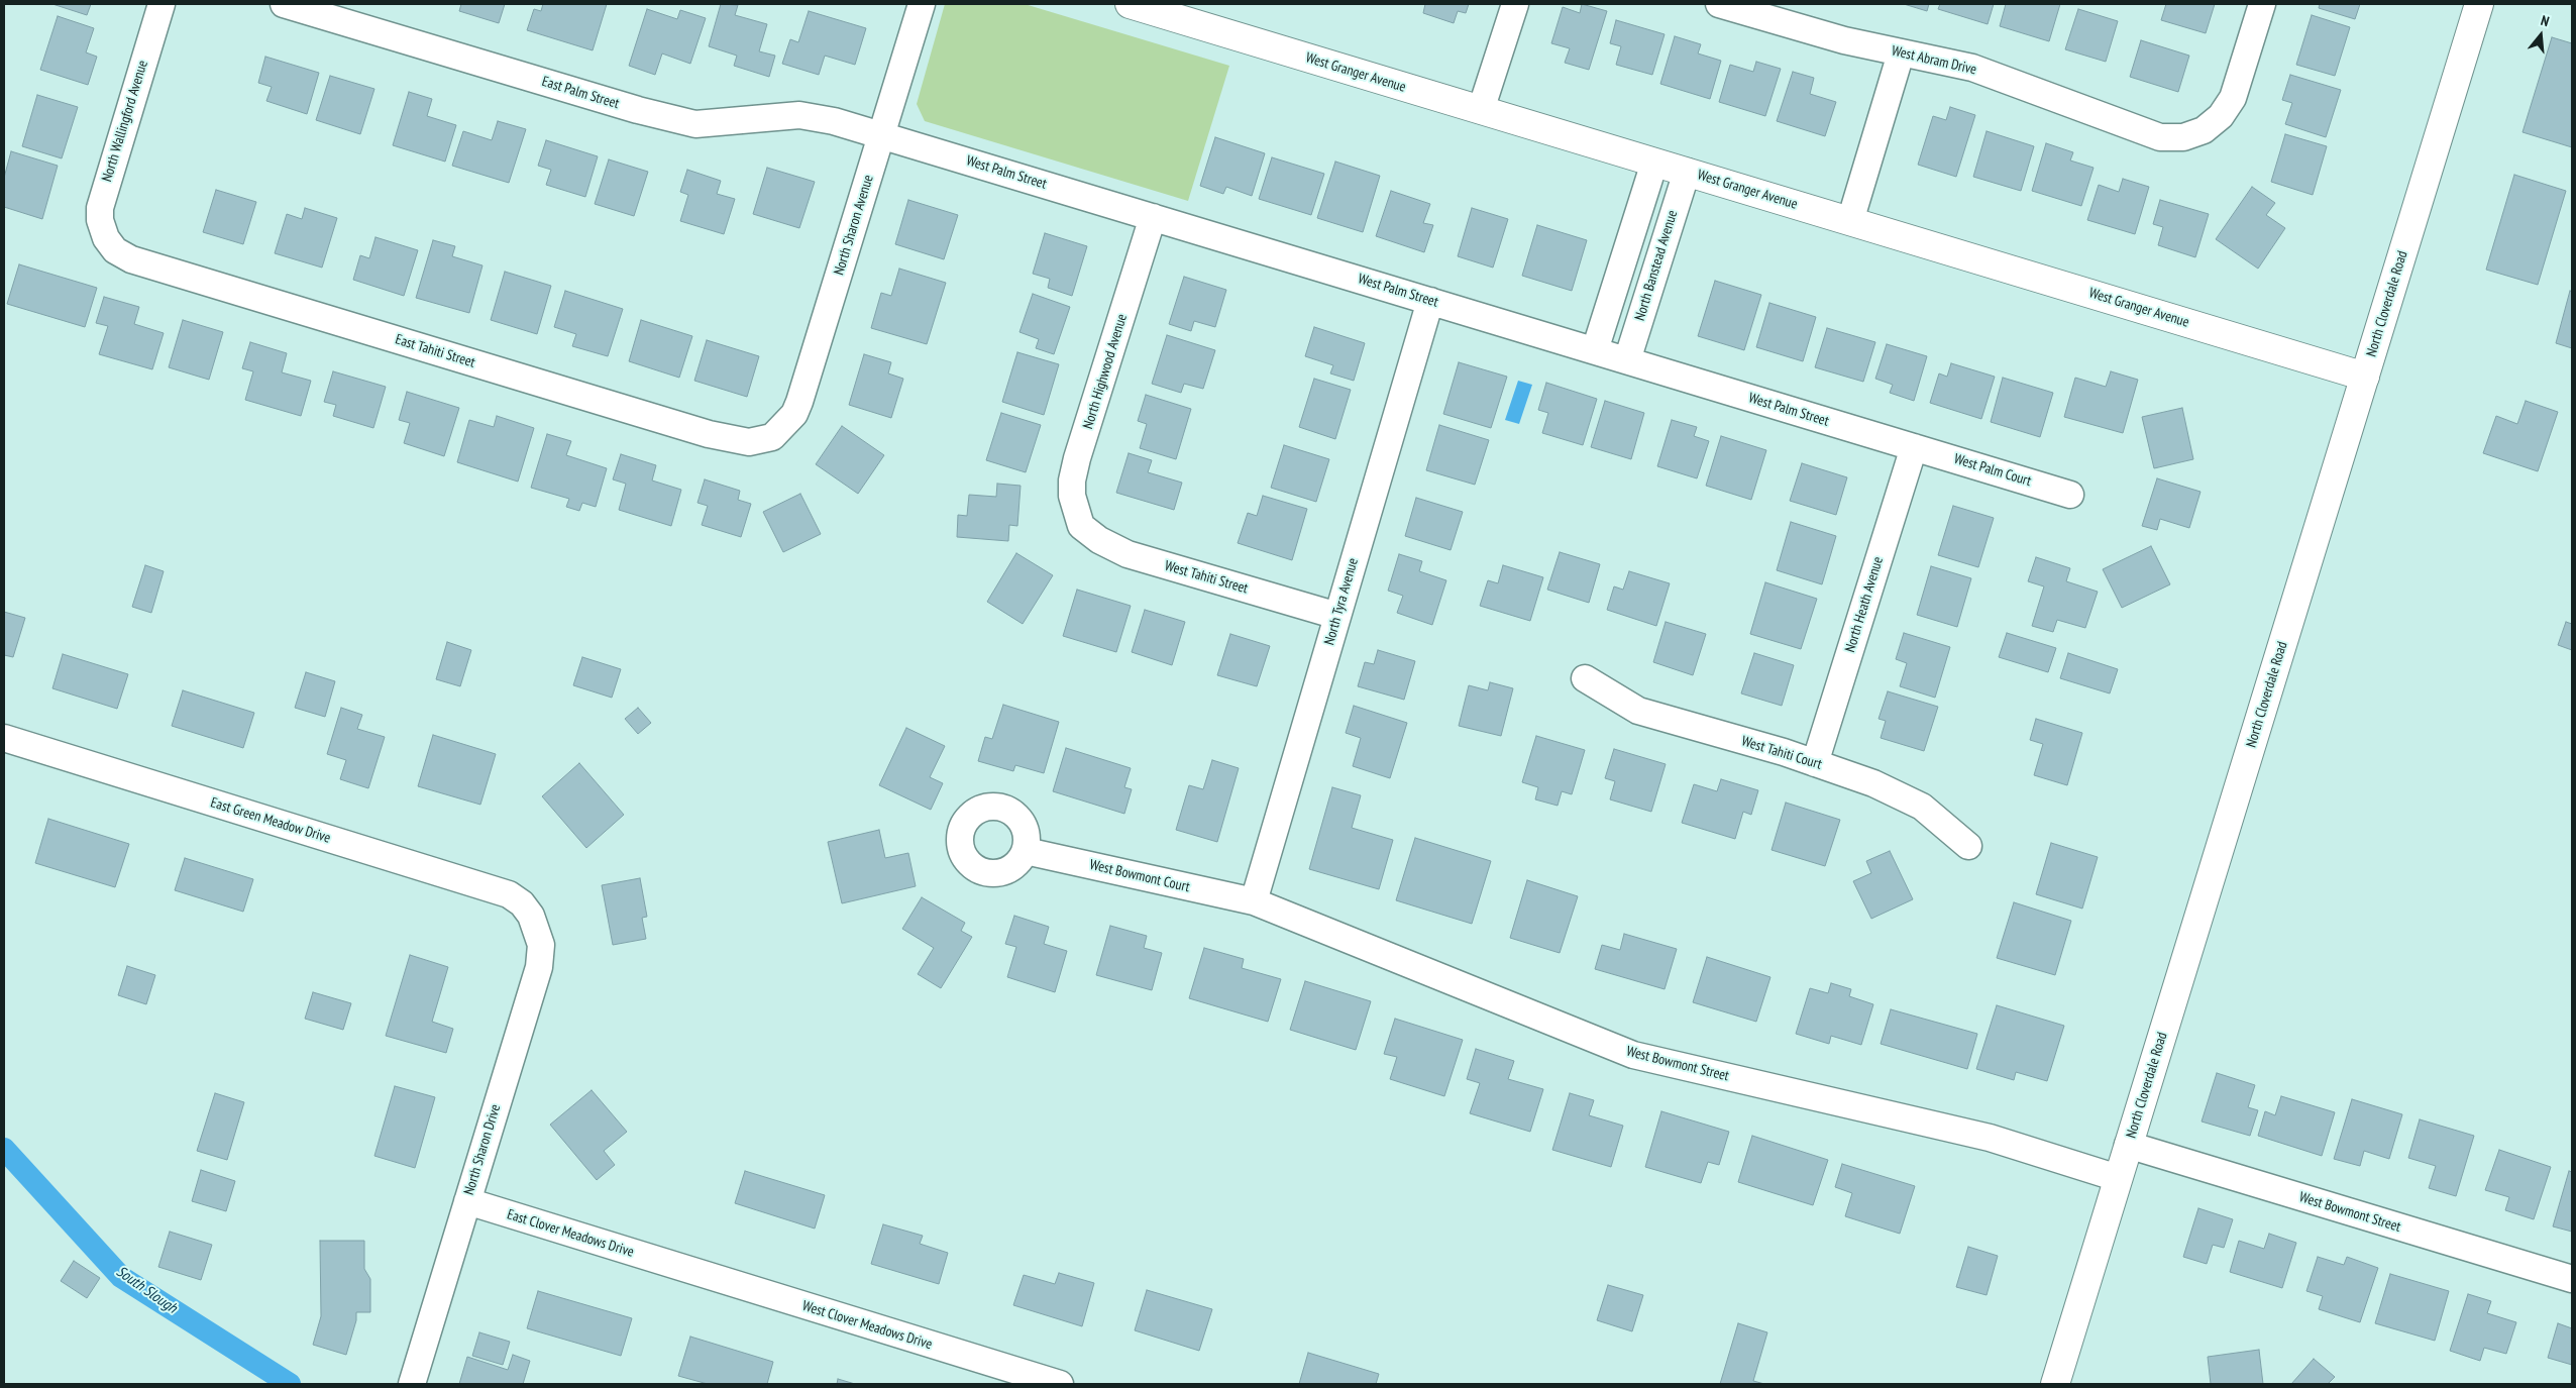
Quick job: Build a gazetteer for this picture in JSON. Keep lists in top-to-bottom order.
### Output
{
  "streets": {
    "main road": ["West Granger Avenue", "North Cloverdale Road"],
    "street": [
      "West Abram Drive",
      "East Palm Street",
      "North Wallingford Avenue",
      "West Palm Street",
      "North Sharon Avenue",
      "North Banstead Avenue",
      "East Tahiti Street",
      "North Highwood Avenue",
      "West Palm Court",
      "West Tahiti Street",
      "North Tyra Avenue",
      "North Heath Avenue",
      "West Tahiti Court",
      "East Green Meadow Drive",
      "West Bowmont Court",
      "West Bowmont Street",
      "North Sharon Drive",
      "East Clover Meadows Drive",
      "West Clover Meadows Drive"
    ]
  },
  "crossings": [
    ["West Granger Avenue", "North Banstead Avenue"],
    ["West Granger Avenue", "North Cloverdale Road"],
    ["East Palm Street", "West Palm Street"],
    ["East Palm Street", "North Sharon Avenue"],
    ["North Wallingford Avenue", "East Tahiti Street"],
    ["West Palm Street", "North Sharon Avenue"],
    ["West Palm Street", "North Banstead Avenue"],
    ["West Palm Street", "North Highwood Avenue"],
    ["West Palm Street", "West Palm Court"],
    ["West Palm Street", "North Tyra Avenue"],
    ["West Palm Street", "North Heath Avenue"],
    ["North Sharon Avenue", "East Tahiti Street"],
    ["North Cloverdale Road", "West Bowmont Street"],
    ["North Highwood Avenue", "West Tahiti Street"],
    ["West Palm Court", "North Heath Avenue"],
    ["West Tahiti Street", "North Tyra Avenue"],
    ["North Tyra Avenue", "West Bowmont Court"],
    ["North Tyra Avenue", "West Bowmont Street"],
    ["North Heath Avenue", "West Tahiti Court"],
    ["East Green Meadow Drive", "North Sharon Drive"],
    ["West Bowmont Court", "West Bowmont Street"],
    ["North Sharon Drive", "East Clover Meadows Drive"],
    ["East Clover Meadows Drive", "West Clover Meadows Drive"]
  ],
  "water": ["South Slough"],
  "north": "top"
}
